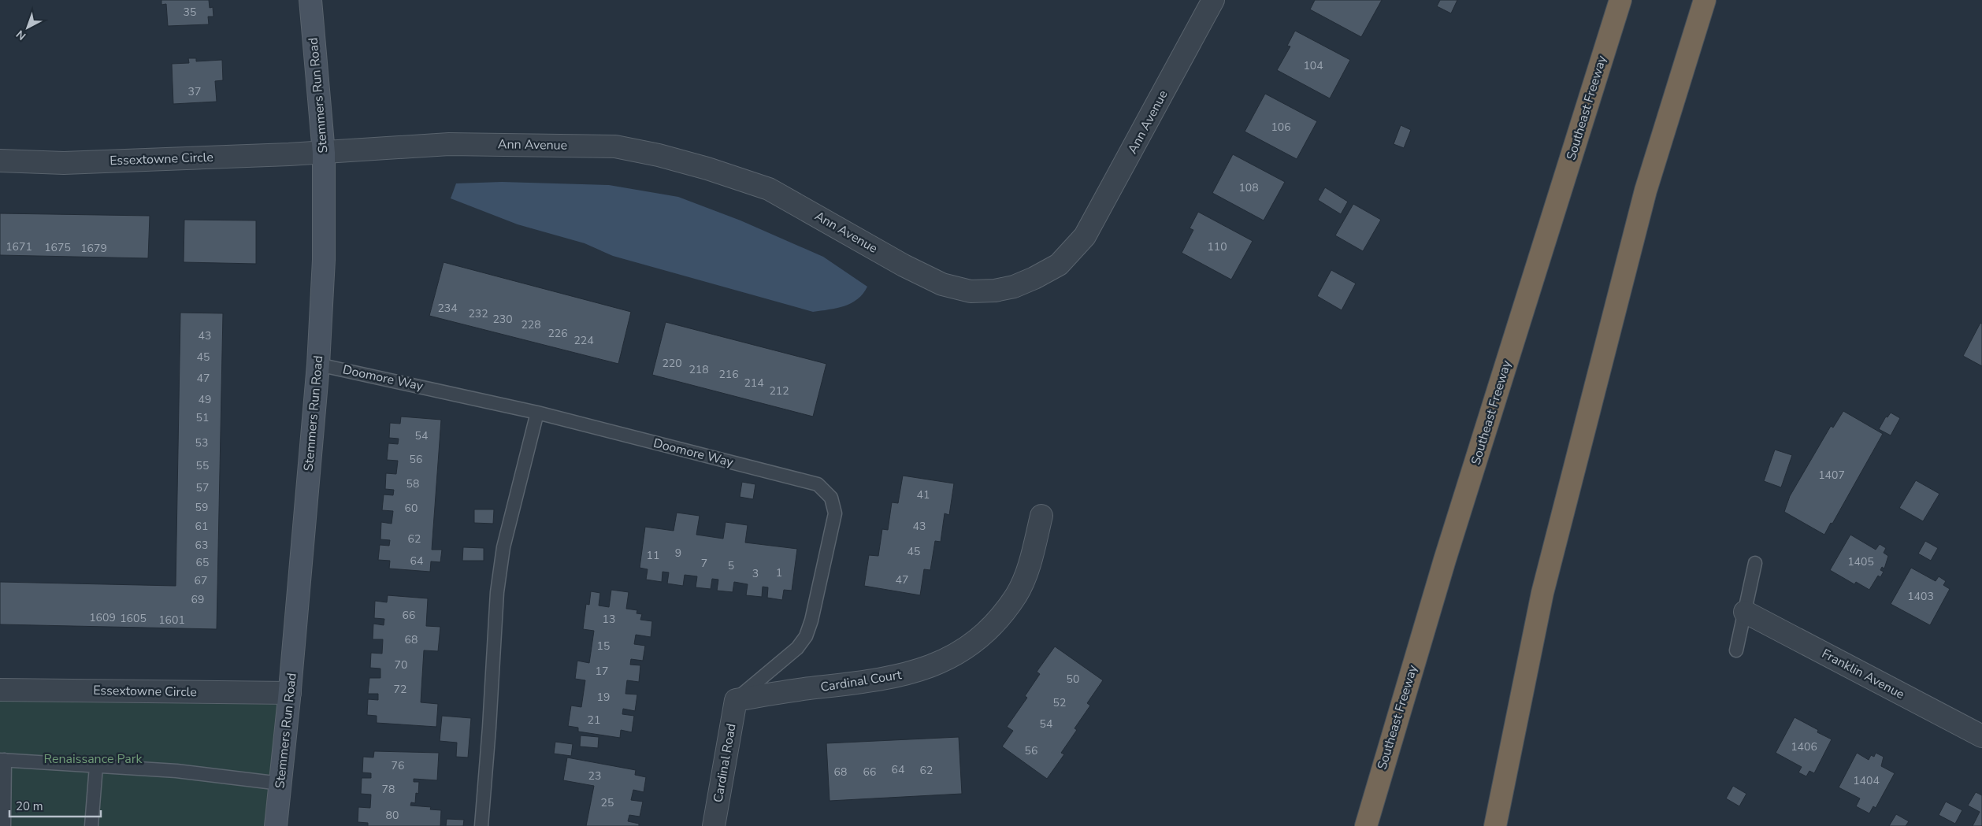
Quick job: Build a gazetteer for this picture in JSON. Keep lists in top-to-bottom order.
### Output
{
  "streets": {
    "highway": ["Southeast Freeway"],
    "street": [
      "Stemmers Run Road",
      "Ann Avenue",
      "Essextowne Circle",
      "Franklin Avenue",
      "Cardinal Court",
      "Cardinal Road"
    ],
    "lane": ["Doomore Way"]
  },
  "crossings": [
    ["Stemmers Run Road", "Ann Avenue"],
    ["Stemmers Run Road", "Essextowne Circle"],
    ["Stemmers Run Road", "Doomore Way"],
    ["Ann Avenue", "Essextowne Circle"],
    ["Doomore Way", "Cardinal Court"],
    ["Doomore Way", "Cardinal Road"],
    ["Cardinal Court", "Cardinal Road"]
  ],
  "parks": ["Renaissance Park"],
  "house_numbers": [
    "35",
    "104",
    "37",
    "106",
    "108",
    "1671",
    "110",
    "1675",
    "1679",
    "234",
    "232",
    "230",
    "228",
    "226",
    "43",
    "224",
    "45",
    "220",
    "218",
    "216",
    "47",
    "214",
    "212",
    "49",
    "51",
    "54",
    "53",
    "56",
    "55",
    "1407",
    "58",
    "57",
    "41",
    "59",
    "60",
    "61",
    "43",
    "62",
    "63",
    "45",
    "9",
    "11",
    "64",
    "1405",
    "65",
    "7",
    "5",
    "1",
    "3",
    "47",
    "67",
    "1403",
    "69",
    "66",
    "1609",
    "1605",
    "13",
    "1601",
    "68",
    "15",
    "70",
    "17",
    "50",
    "72",
    "19",
    "52",
    "21",
    "54",
    "1406",
    "56",
    "76",
    "64",
    "62",
    "68",
    "66",
    "23",
    "1404",
    "78",
    "25",
    "80"
  ],
  "scale_bar": "20 m",
  "north": "bottom left"
}
